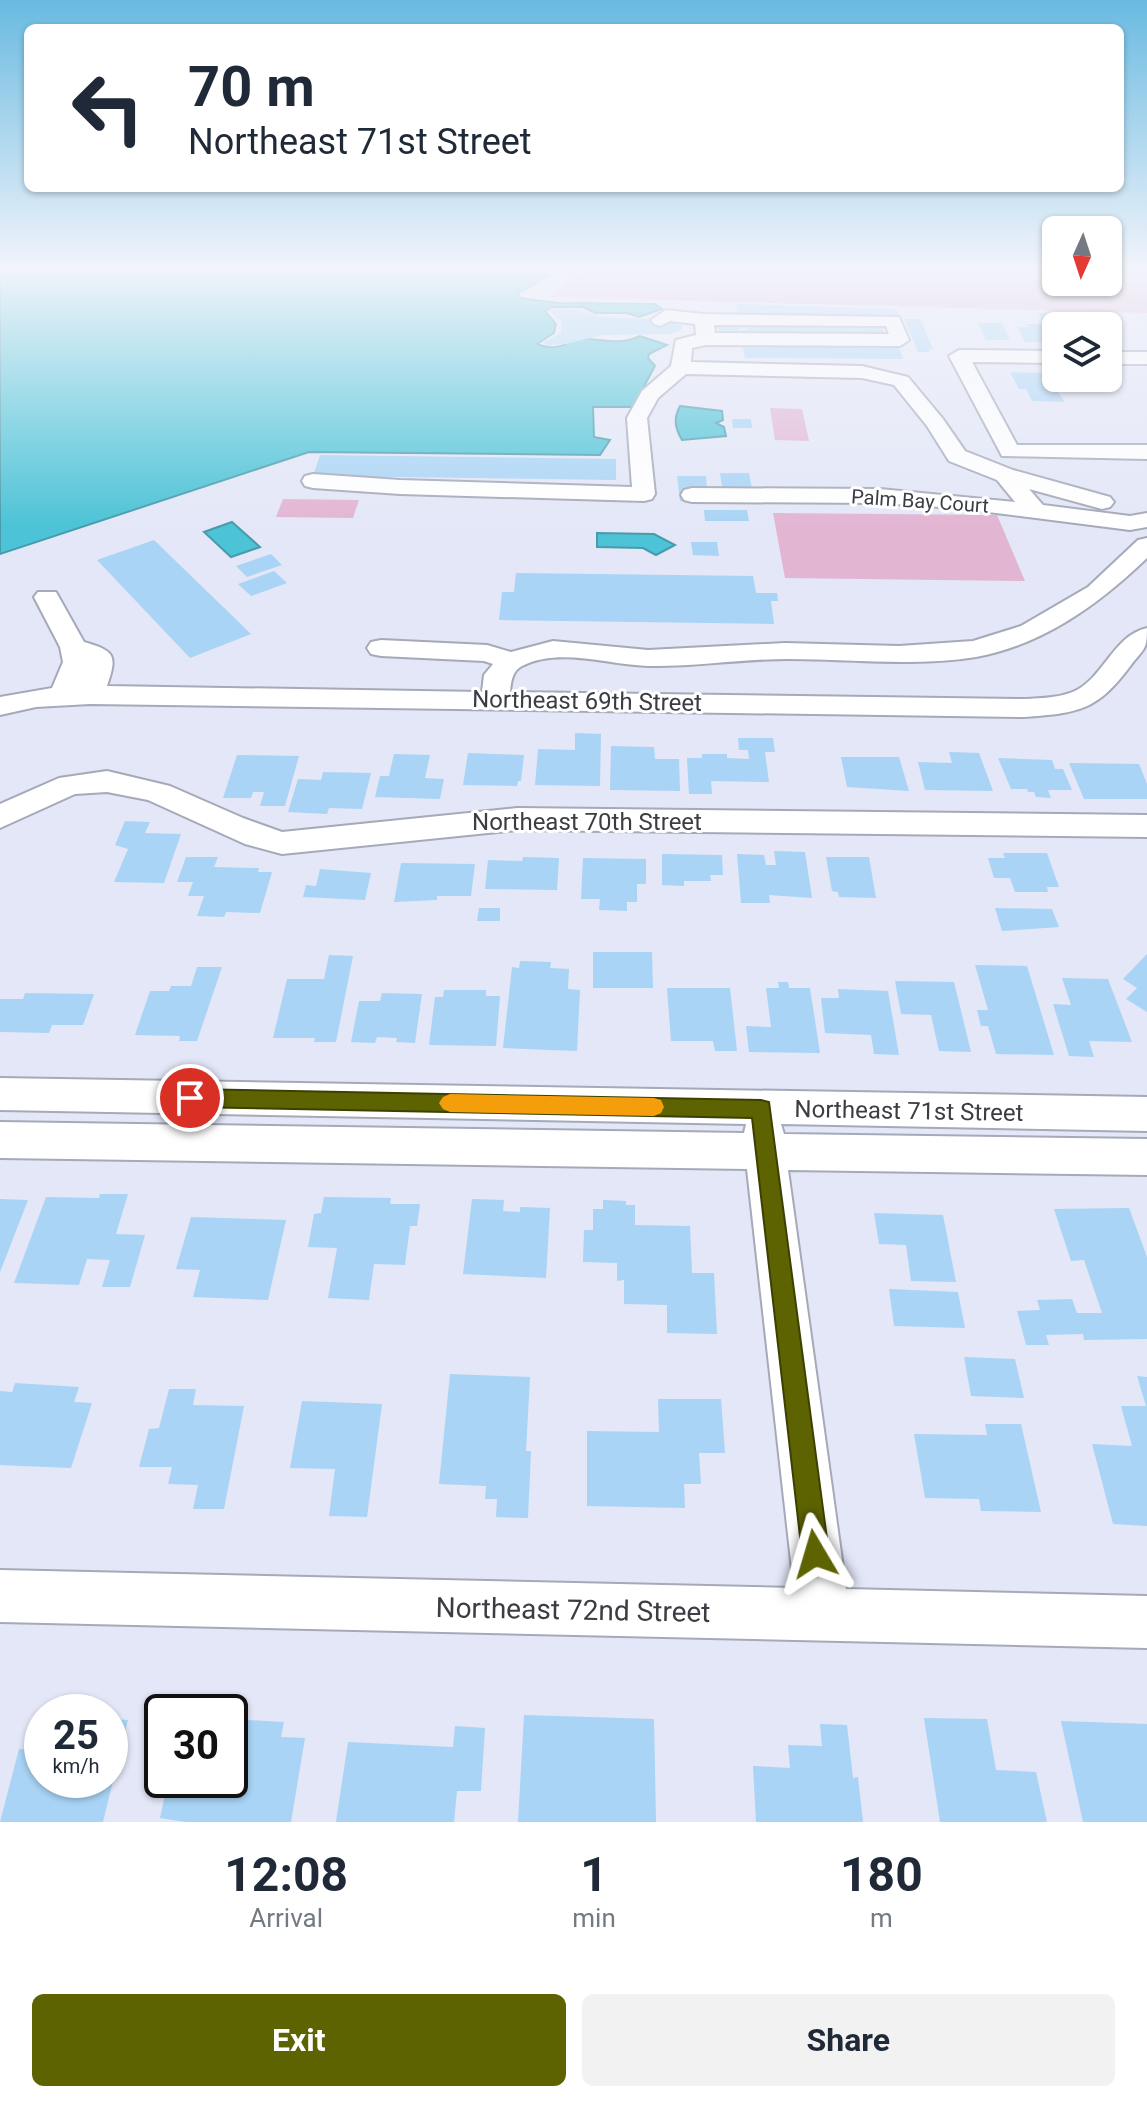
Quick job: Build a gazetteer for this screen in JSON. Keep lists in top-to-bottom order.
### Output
{
  "streets": {
    "street": [
      "Palm Bay Court",
      "Northeast 69th Street",
      "Northeast 70th Street",
      "Northeast 71st Street",
      "Northeast 72nd Street"
    ]
  },
  "north": "bottom",
  "page": {
    "turn": ["70 m", "Northeast 71st Street"],
    "speed": "25 km/h",
    "limit": "30",
    "eta": [
      "12:08",
      "Arrival",
      "1",
      "min",
      "180",
      "m"
    ],
    "buttons": ["Exit", "Share"]
  }
}
